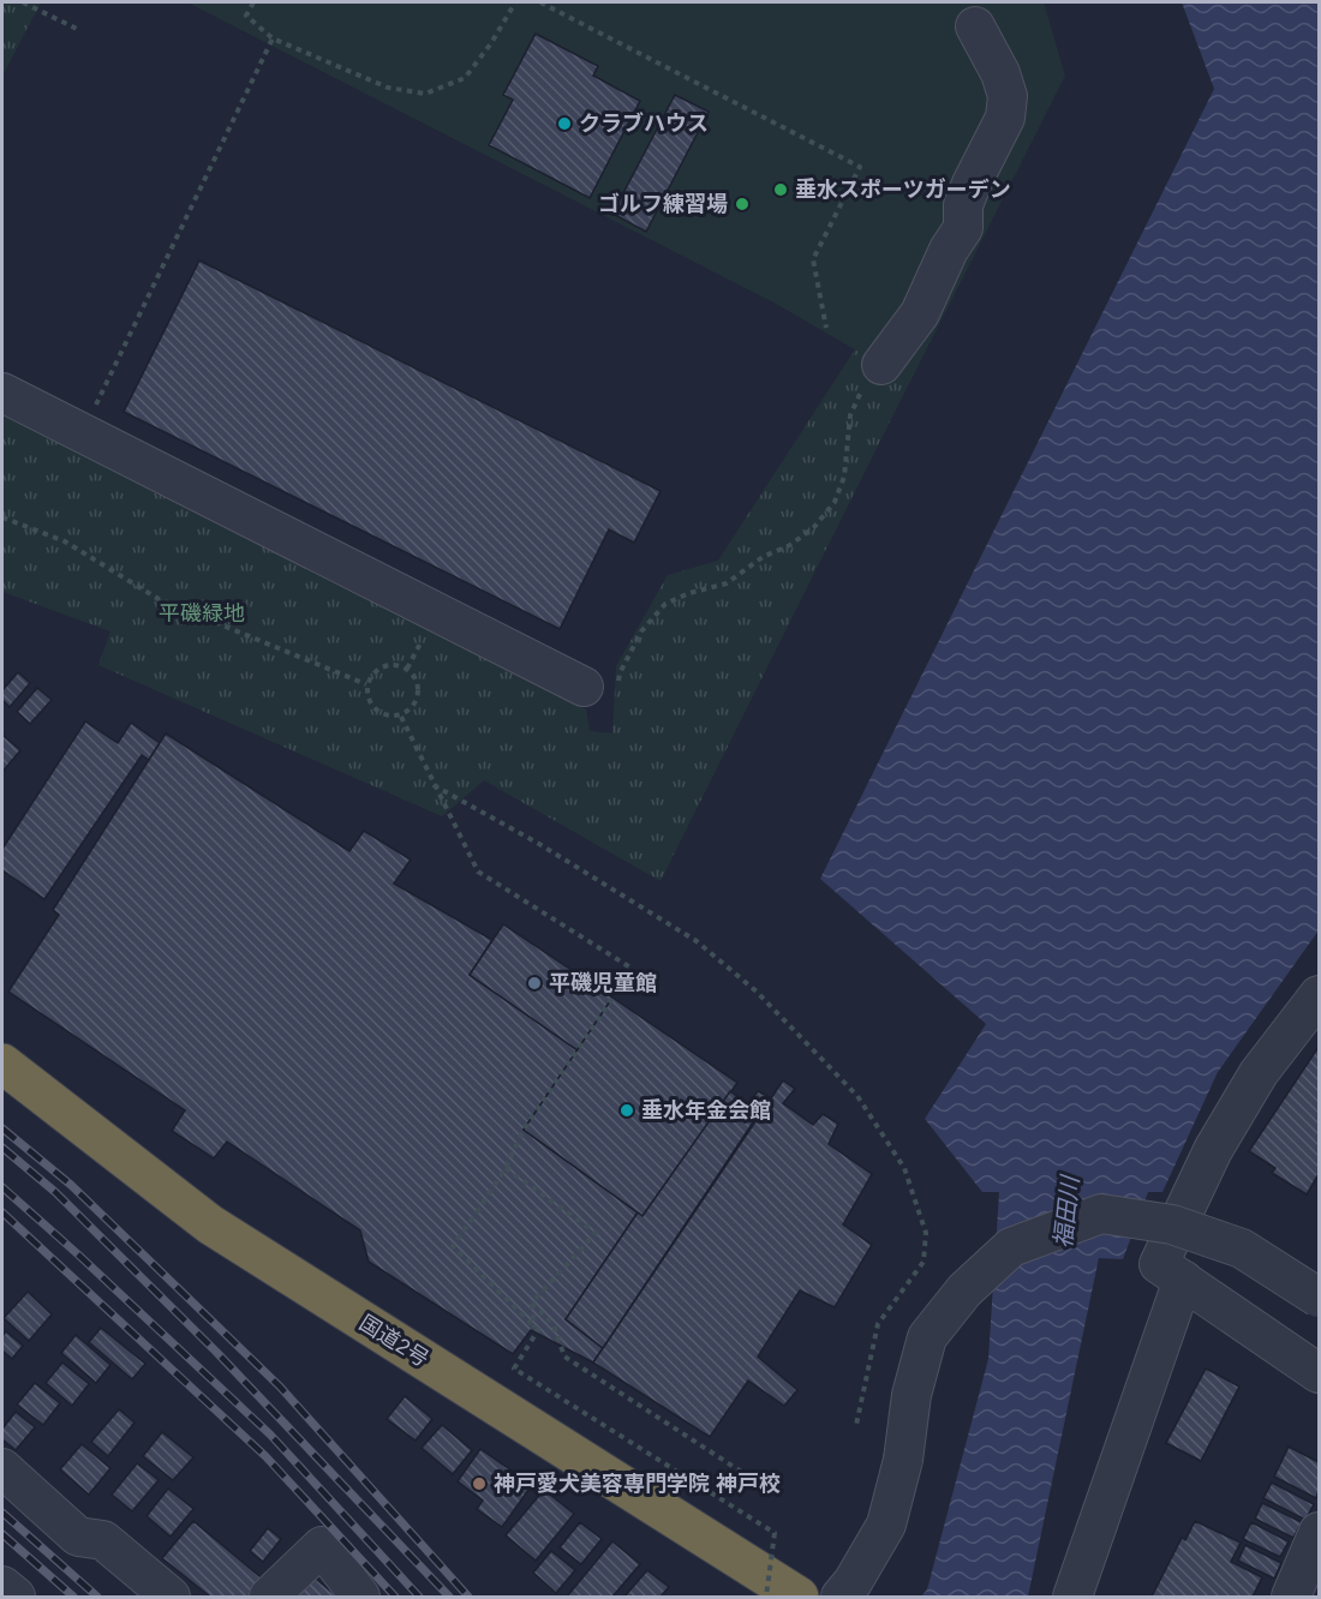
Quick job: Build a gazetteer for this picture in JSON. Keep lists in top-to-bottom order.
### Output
{
  "streets": {
    "highway": ["国道2号"]
  },
  "water": ["福田川"],
  "parks": ["平磯緑地"],
  "places": [
    "クラブハウス",
    "垂水スポーツガーデン",
    "ゴルフ練習場",
    "平磯児童館",
    "垂水年金会館",
    "神戸愛犬美容専門学院 神戸校"
  ]
}
